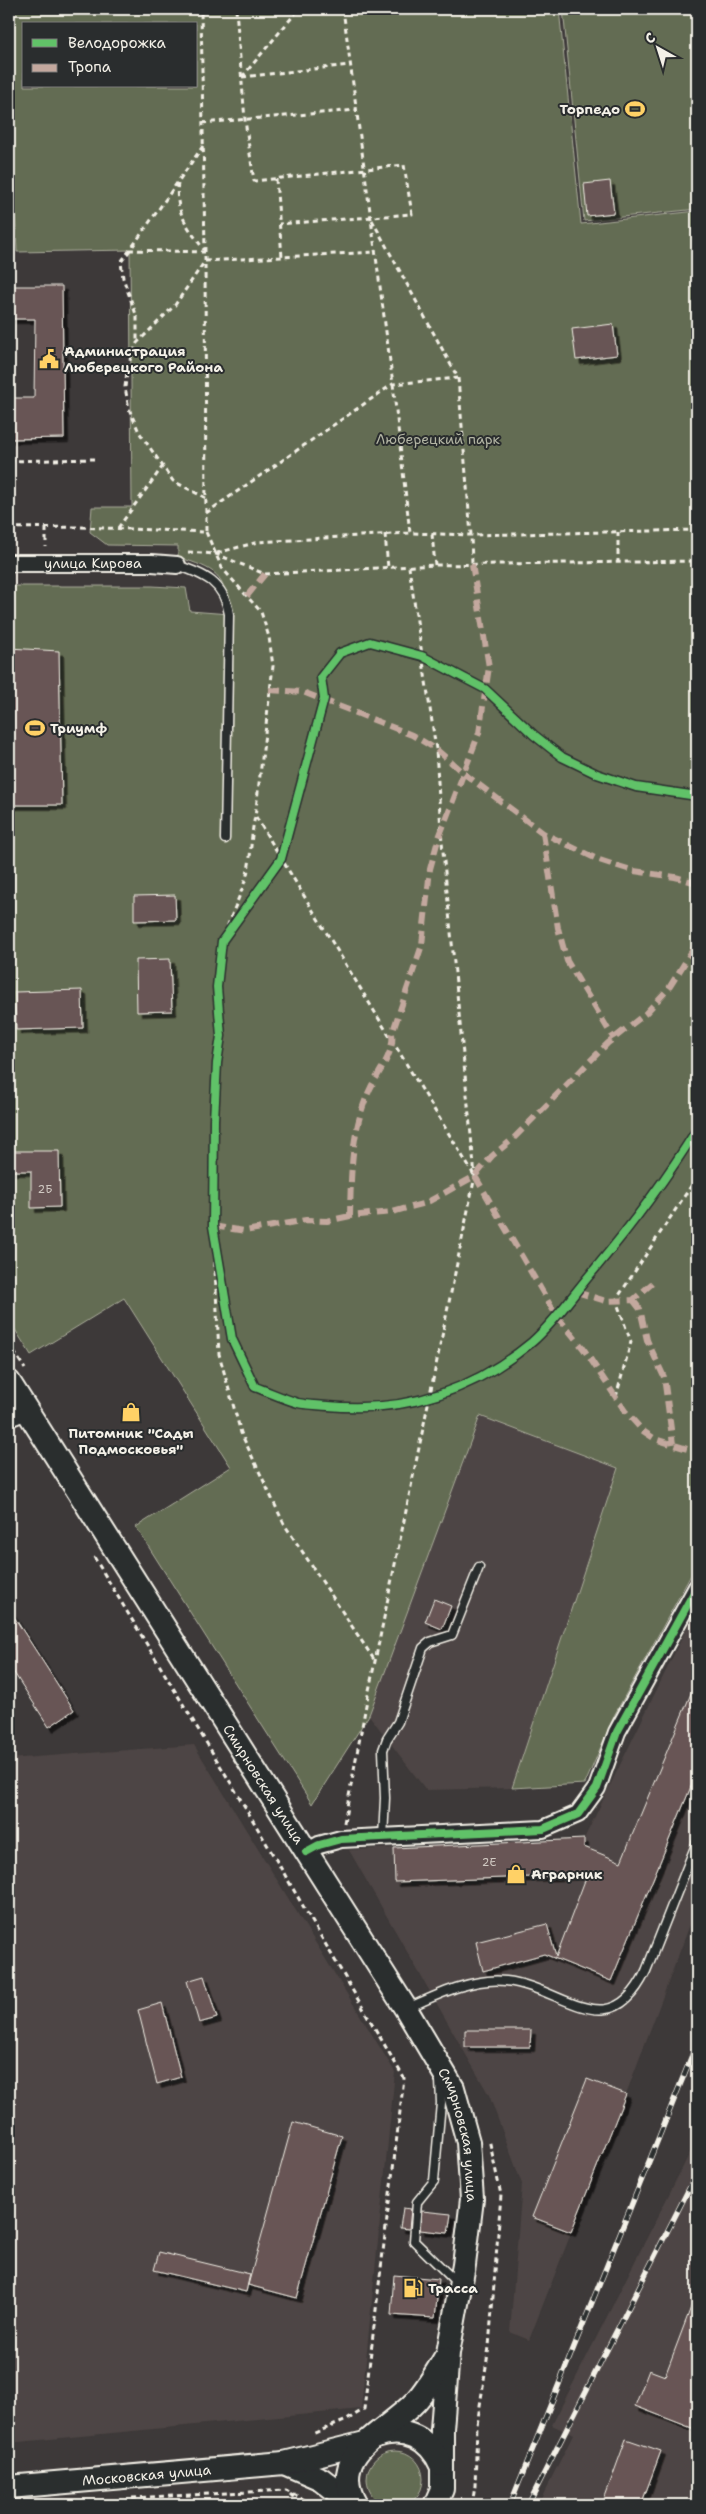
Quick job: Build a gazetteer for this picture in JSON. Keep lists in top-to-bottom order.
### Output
{
  "streets": {
    "main road": ["Смирновская улица", "Московская улица"],
    "street": ["улица Кирова"]
  },
  "crossings": [
    ["Смирновская улица", "Московская улица"]
  ],
  "parks": ["Люберецкий парк"],
  "places": {
    "sports": ["Торпедо", "Триумф"],
    "public building": ["Администрация Люберецкого Района"],
    "shop": ["Питомник \"Сады Подмосковья\"", "Аграрник"],
    "fuel station": ["Трасса"]
  },
  "house_numbers": ["2Б", "2Е"],
  "legend": ["Велодорожка", "Тропа"],
  "north": "top left"
}
